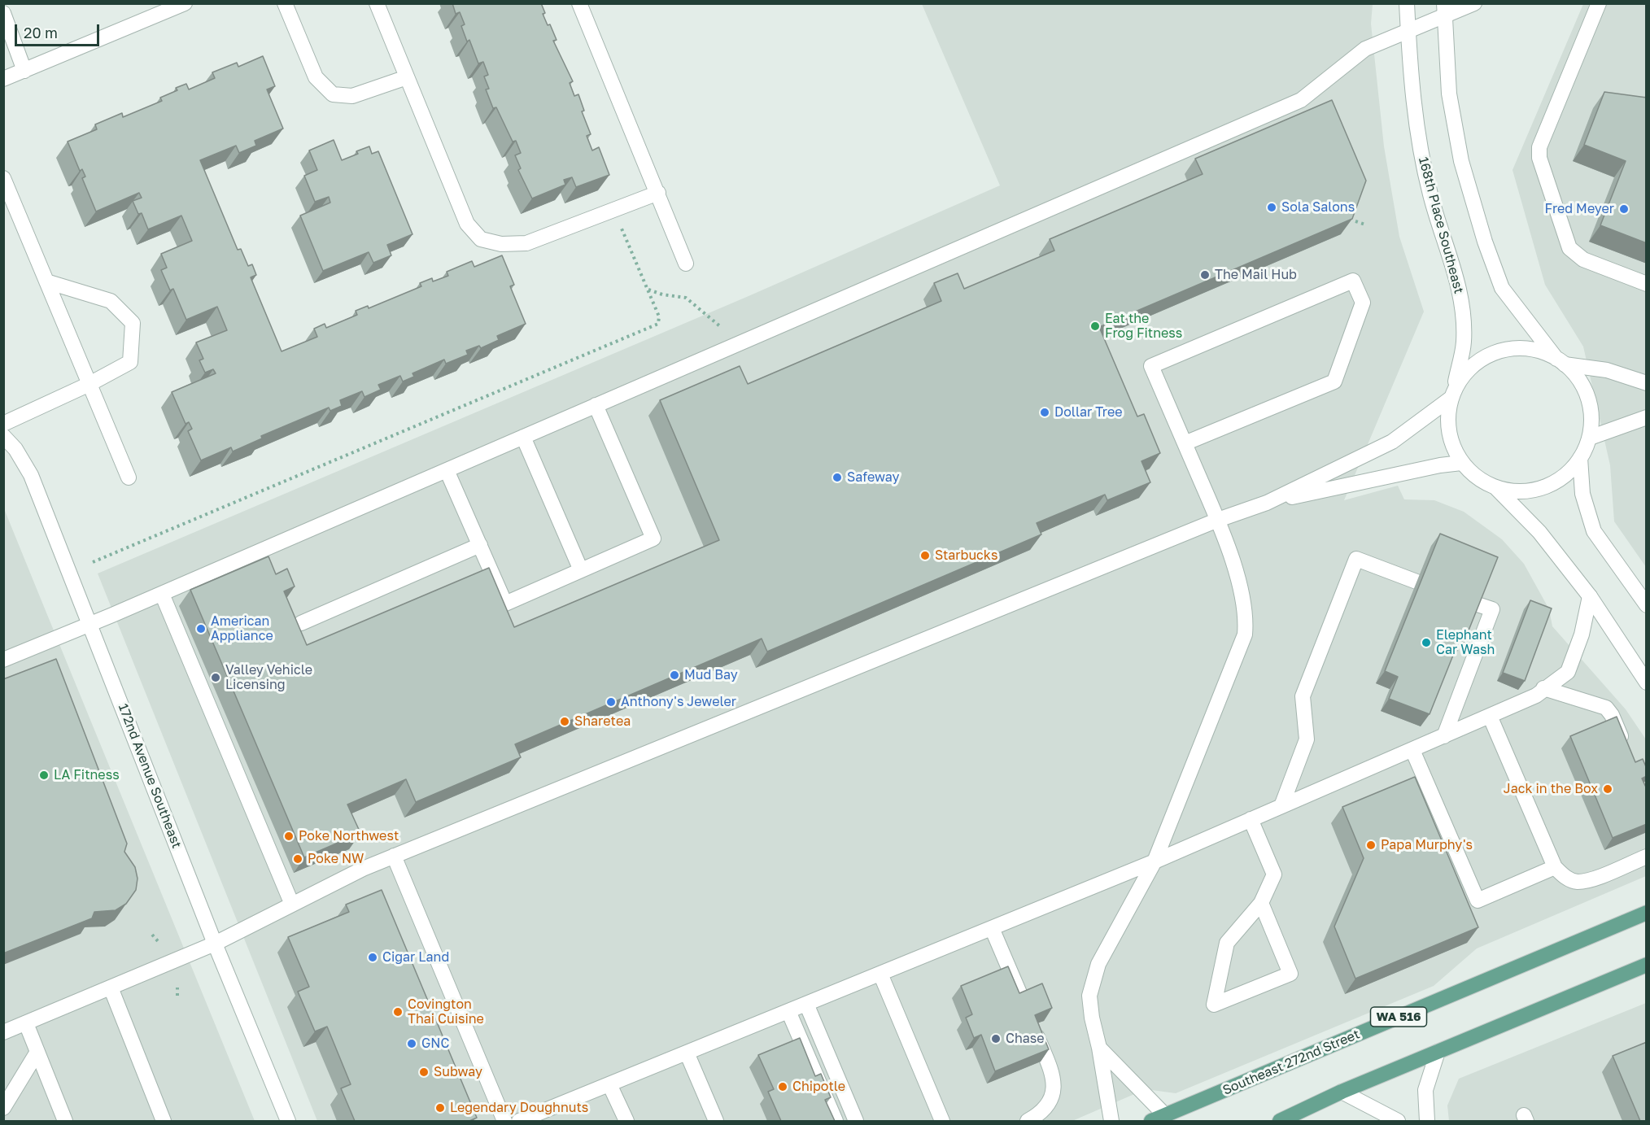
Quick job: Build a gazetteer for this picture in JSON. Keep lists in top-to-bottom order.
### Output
{
  "streets": {
    "main road": ["WA 516", "Southeast 272nd Street"],
    "street": ["168th Place Southeast", "172nd Avenue Southeast"]
  },
  "places": [
    "Sola Salons",
    "Fred Meyer",
    "The Mail Hub",
    "Eat the Frog Fitness",
    "Dollar Tree",
    "Safeway",
    "Starbucks",
    "American Appliance",
    "Elephant Car Wash",
    "Mud Bay",
    "Valley Vehicle Licensing",
    "Anthony's Jeweler",
    "Sharetea",
    "LA Fitness",
    "Jack in the Box",
    "Poke Northwest",
    "Papa Murphy's",
    "Poke NW",
    "Cigar Land",
    "Covington Thai Cuisine",
    "Chase",
    "GNC",
    "Subway",
    "Chipotle",
    "Legendary Doughnuts"
  ],
  "scale_bar": "20 m"
}
